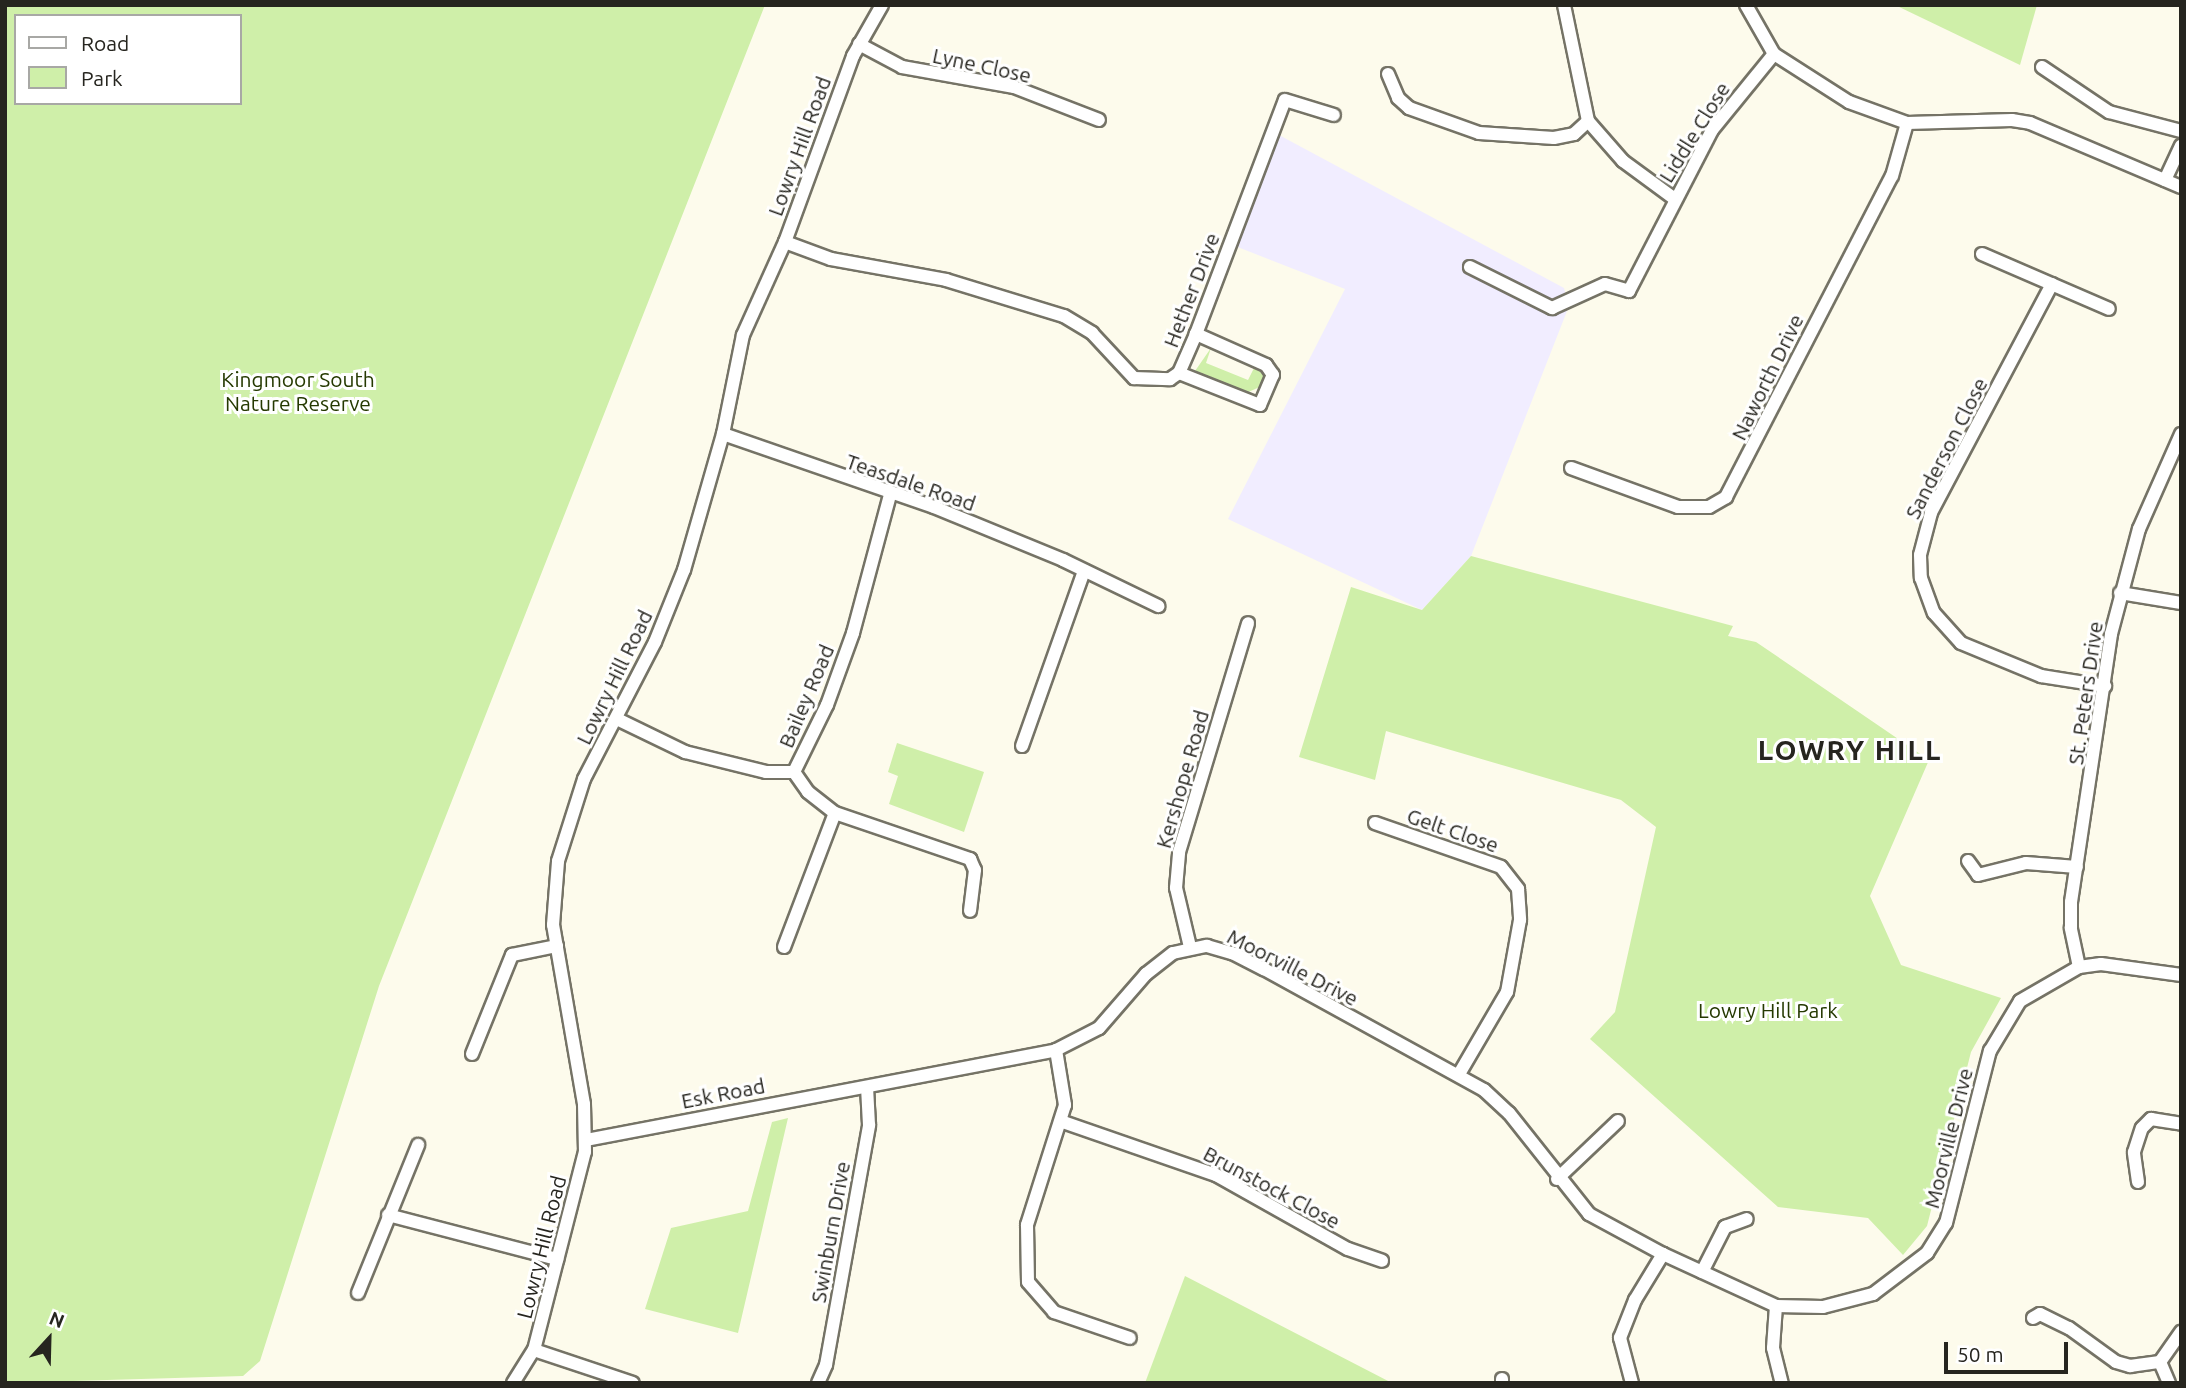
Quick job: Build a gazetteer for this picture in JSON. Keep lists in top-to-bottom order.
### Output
{
  "streets": {
    "street": [
      "Lyne Close",
      "Liddle Close",
      "Lowry Hill Road",
      "Hether Drive",
      "Naworth Drive",
      "Sanderson Close",
      "Teasdale Road",
      "St. Peters Drive",
      "Bailey Road",
      "Kershope Road",
      "Gelt Close",
      "Moorville Drive",
      "Esk Road",
      "Brunstock Close",
      "Swinburn Drive"
    ]
  },
  "crossings": [
    ["Lyne Close", "Lowry Hill Road"],
    ["Lowry Hill Road", "Hether Drive"],
    ["Lowry Hill Road", "Teasdale Road"],
    ["Lowry Hill Road", "Bailey Road"],
    ["Lowry Hill Road", "Esk Road"],
    ["Sanderson Close", "St. Peters Drive"],
    ["Teasdale Road", "Bailey Road"],
    ["St. Peters Drive", "Moorville Drive"],
    ["Kershope Road", "Moorville Drive"],
    ["Gelt Close", "Moorville Drive"],
    ["Esk Road", "Swinburn Drive"]
  ],
  "districts": ["LOWRY HILL"],
  "parks": ["Kingmoor South Nature Reserve", "Lowry Hill Park"],
  "legend": ["Road", "Park"],
  "scale_bar": "50 m",
  "north": "top"
}
